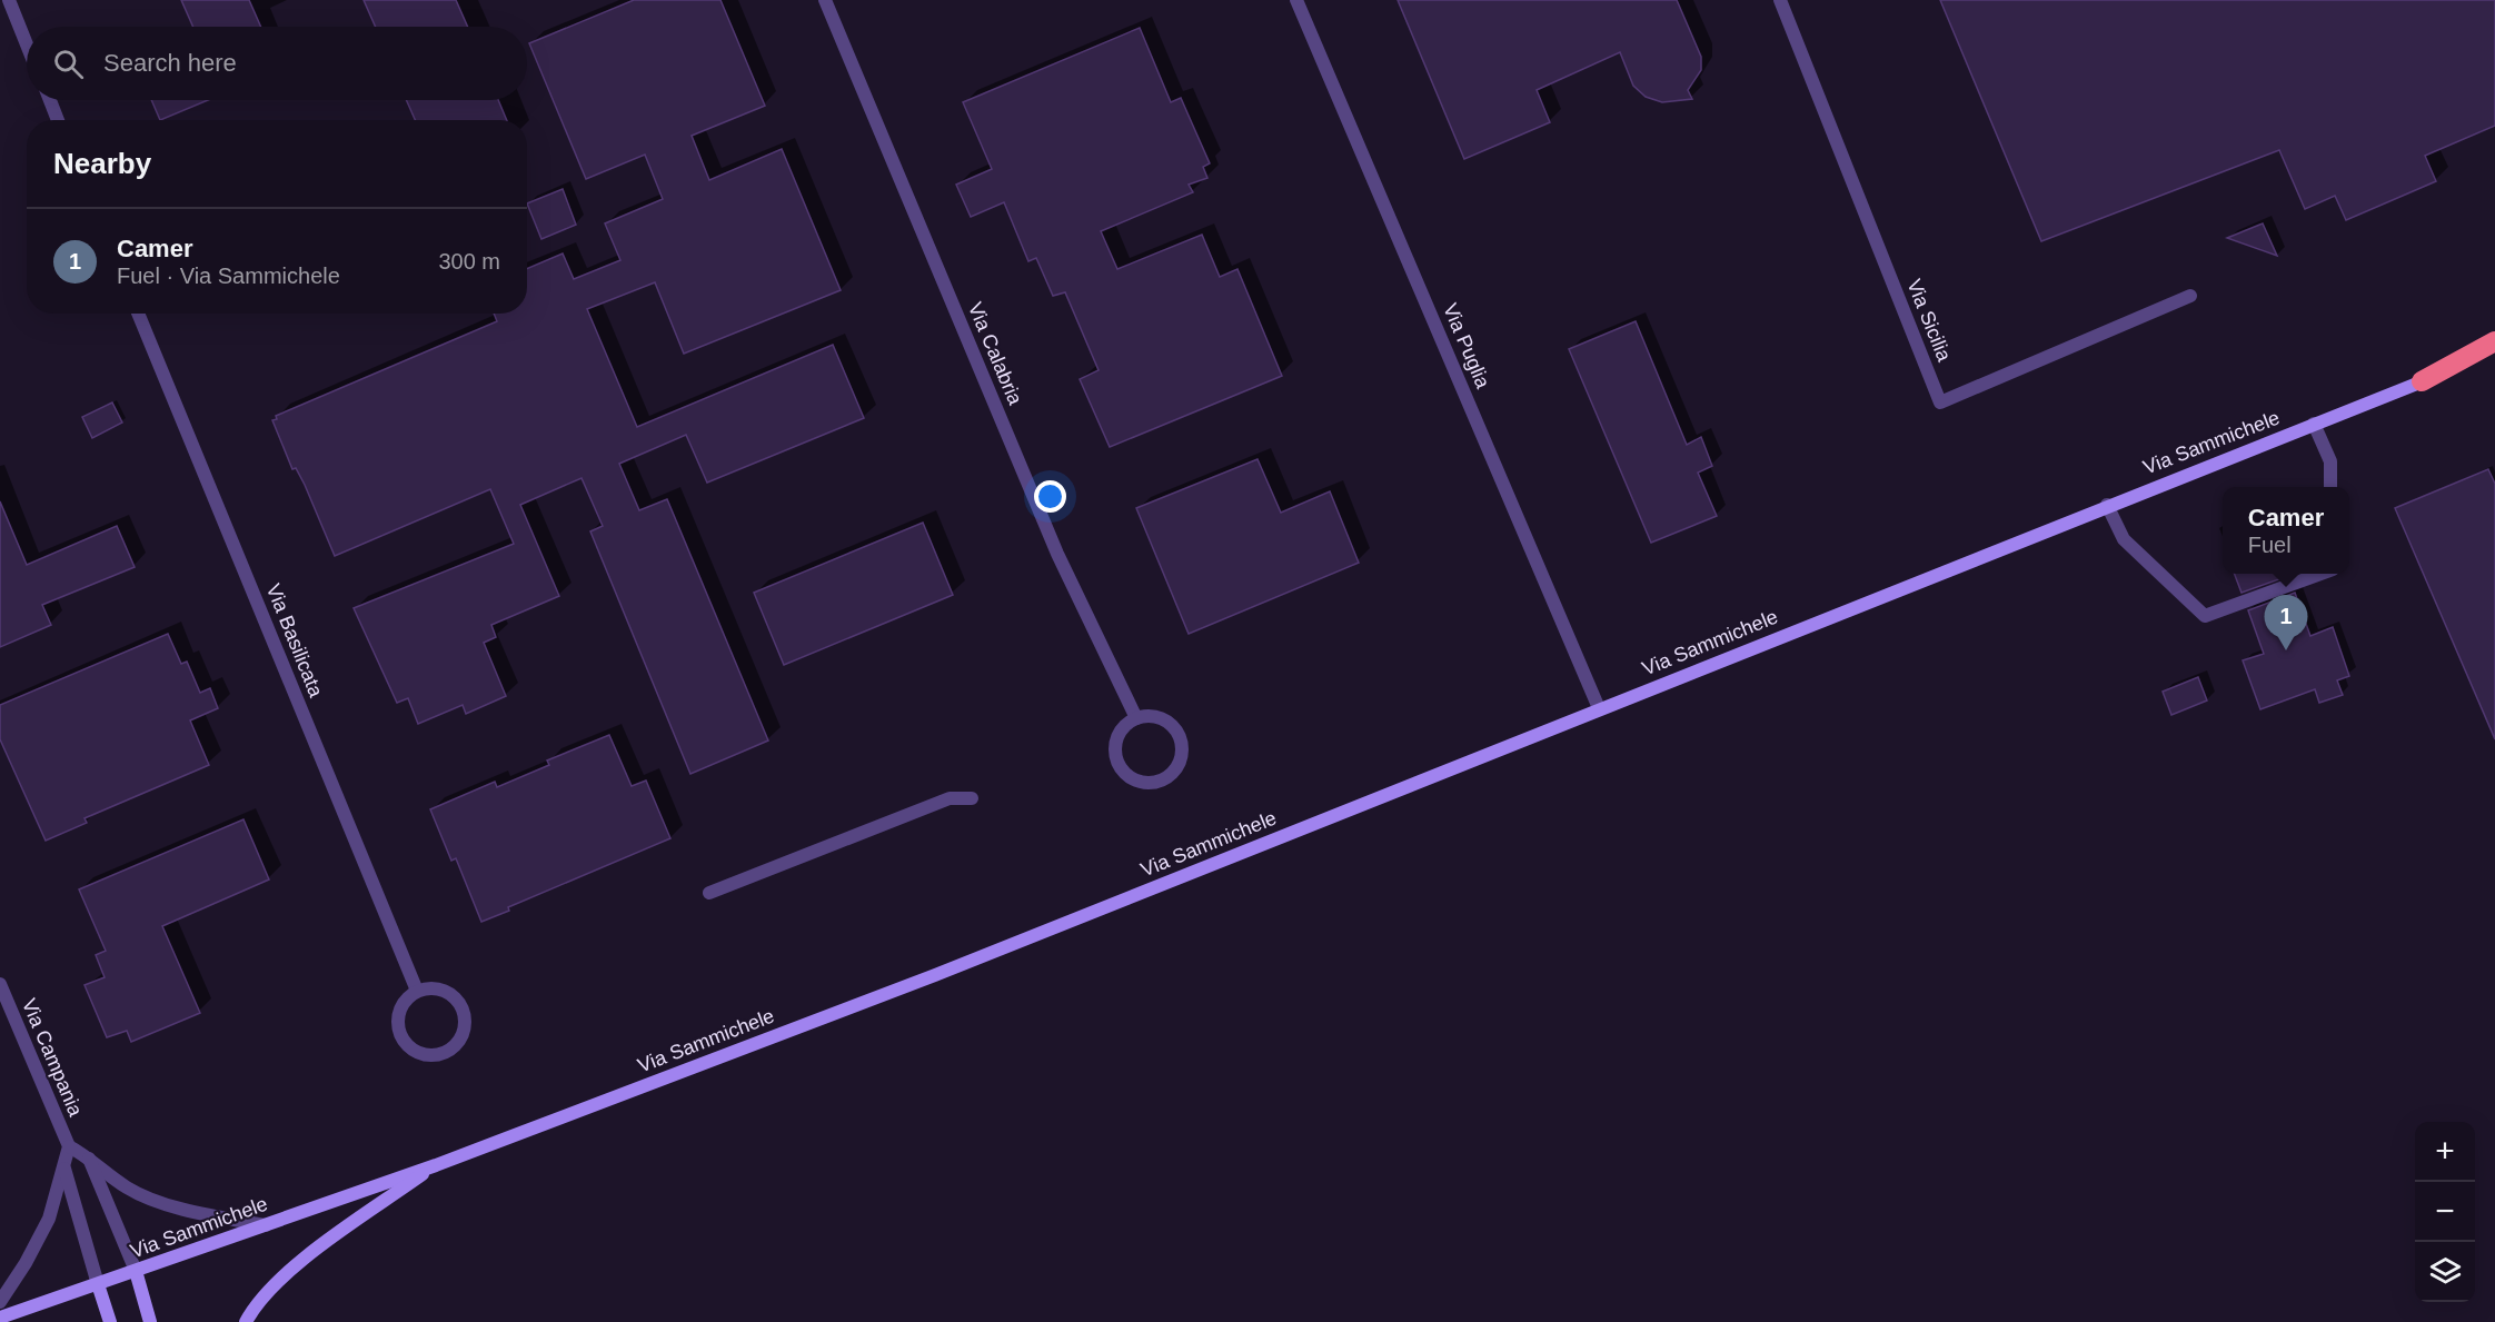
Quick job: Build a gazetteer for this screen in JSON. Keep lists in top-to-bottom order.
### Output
{
  "streets": {
    "main road": ["Via Sammichele"],
    "street": [
      "Via Sicilia",
      "Via Puglia",
      "Via Calabria",
      "Via Basilicata",
      "Via Campania"
    ]
  },
  "crossings": [
    ["Via Puglia", "Via Sammichele"],
    ["Via Sammichele", "Via Campania"]
  ],
  "page": {
    "search": "Search here",
    "heading": "Nearby",
    "list": [
      {
        "mark": "1",
        "name": "Camer",
        "note": "Fuel · Via Sammichele",
        "value": "300 m"
      }
    ],
    "popup": ["Camer", "Fuel"],
    "pins": "1",
    "map_buttons": ["+", "−"]
  }
}
